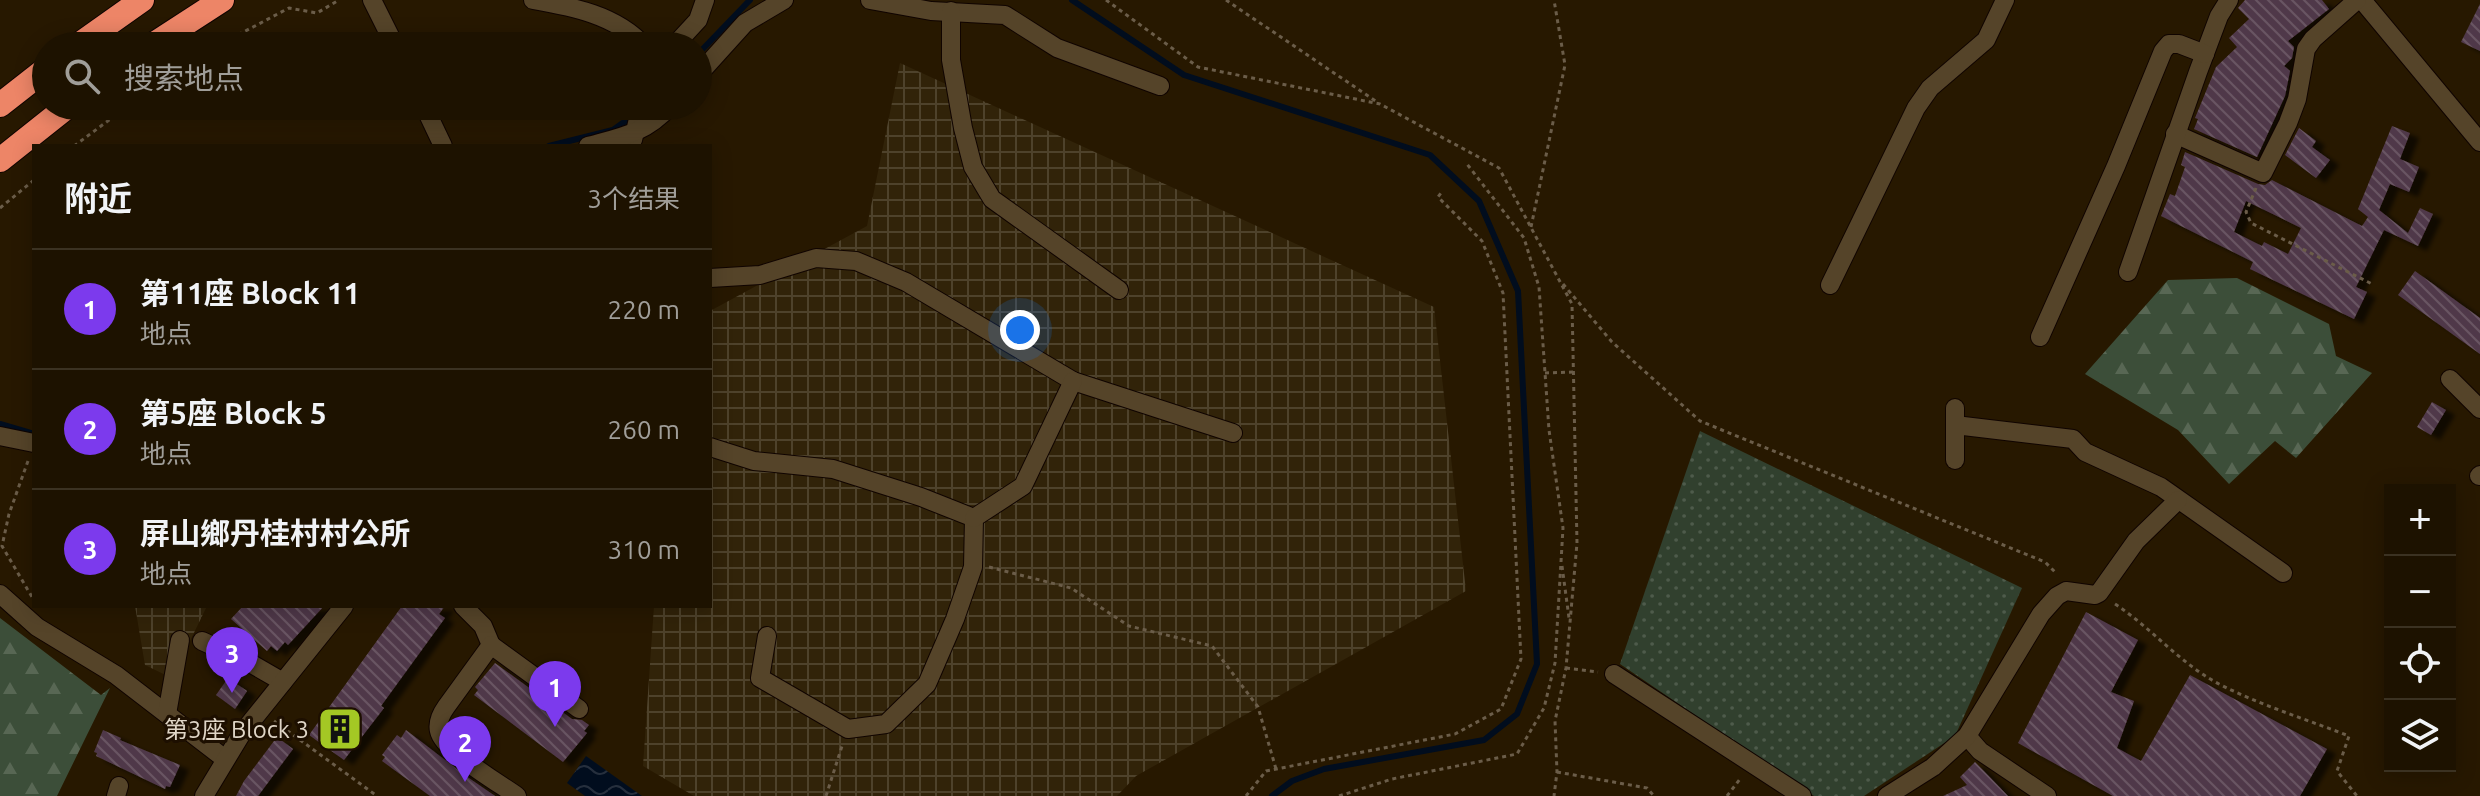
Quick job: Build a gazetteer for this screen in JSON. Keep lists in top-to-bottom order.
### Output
{
  "places": {
    "building": ["第3座 Block 3"]
  },
  "page": {
    "search": "搜索地点",
    "heading": ["附近", "3个结果"],
    "list": [
      {
        "mark": "1",
        "name": "第11座 Block 11",
        "note": "地点",
        "value": "220 m"
      },
      {
        "mark": "2",
        "name": "第5座 Block 5",
        "note": "地点",
        "value": "260 m"
      },
      {
        "mark": "3",
        "name": "屏山鄉丹桂村村公所",
        "note": "地点",
        "value": "310 m"
      }
    ],
    "map_buttons": ["+", "−"],
    "pins": ["3", "1", "2"]
  }
}
